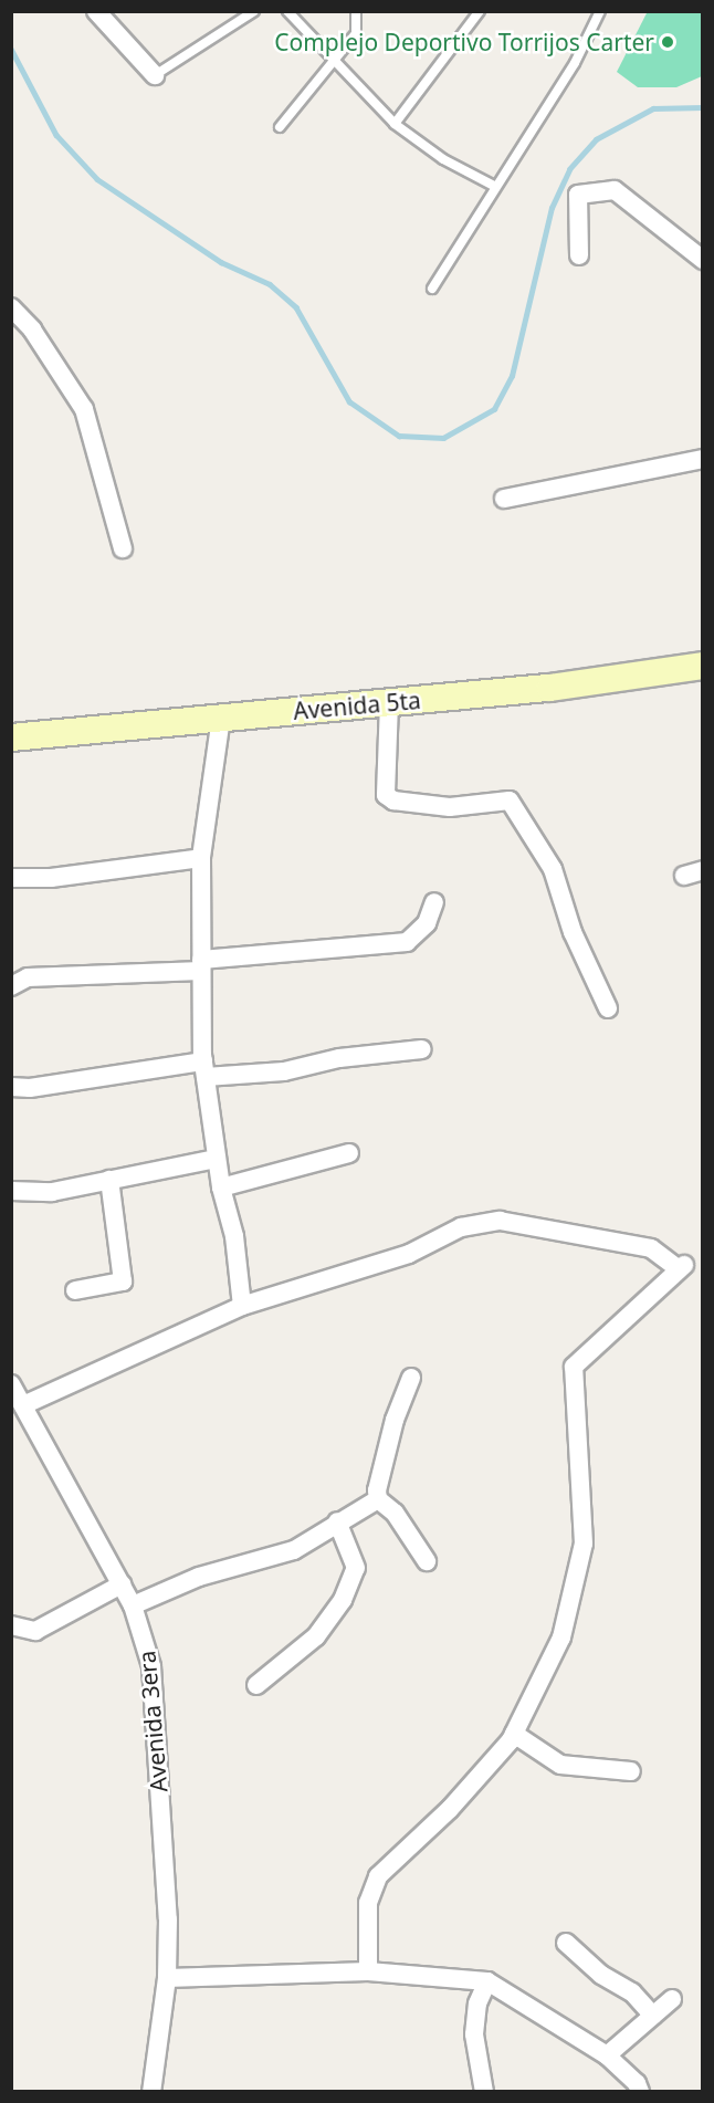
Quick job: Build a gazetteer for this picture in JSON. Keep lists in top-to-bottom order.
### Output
{
  "streets": {
    "street": ["Avenida 5ta", "Avenida 3era"]
  },
  "places": ["Complejo Deportivo Torrijos Carter"]
}
